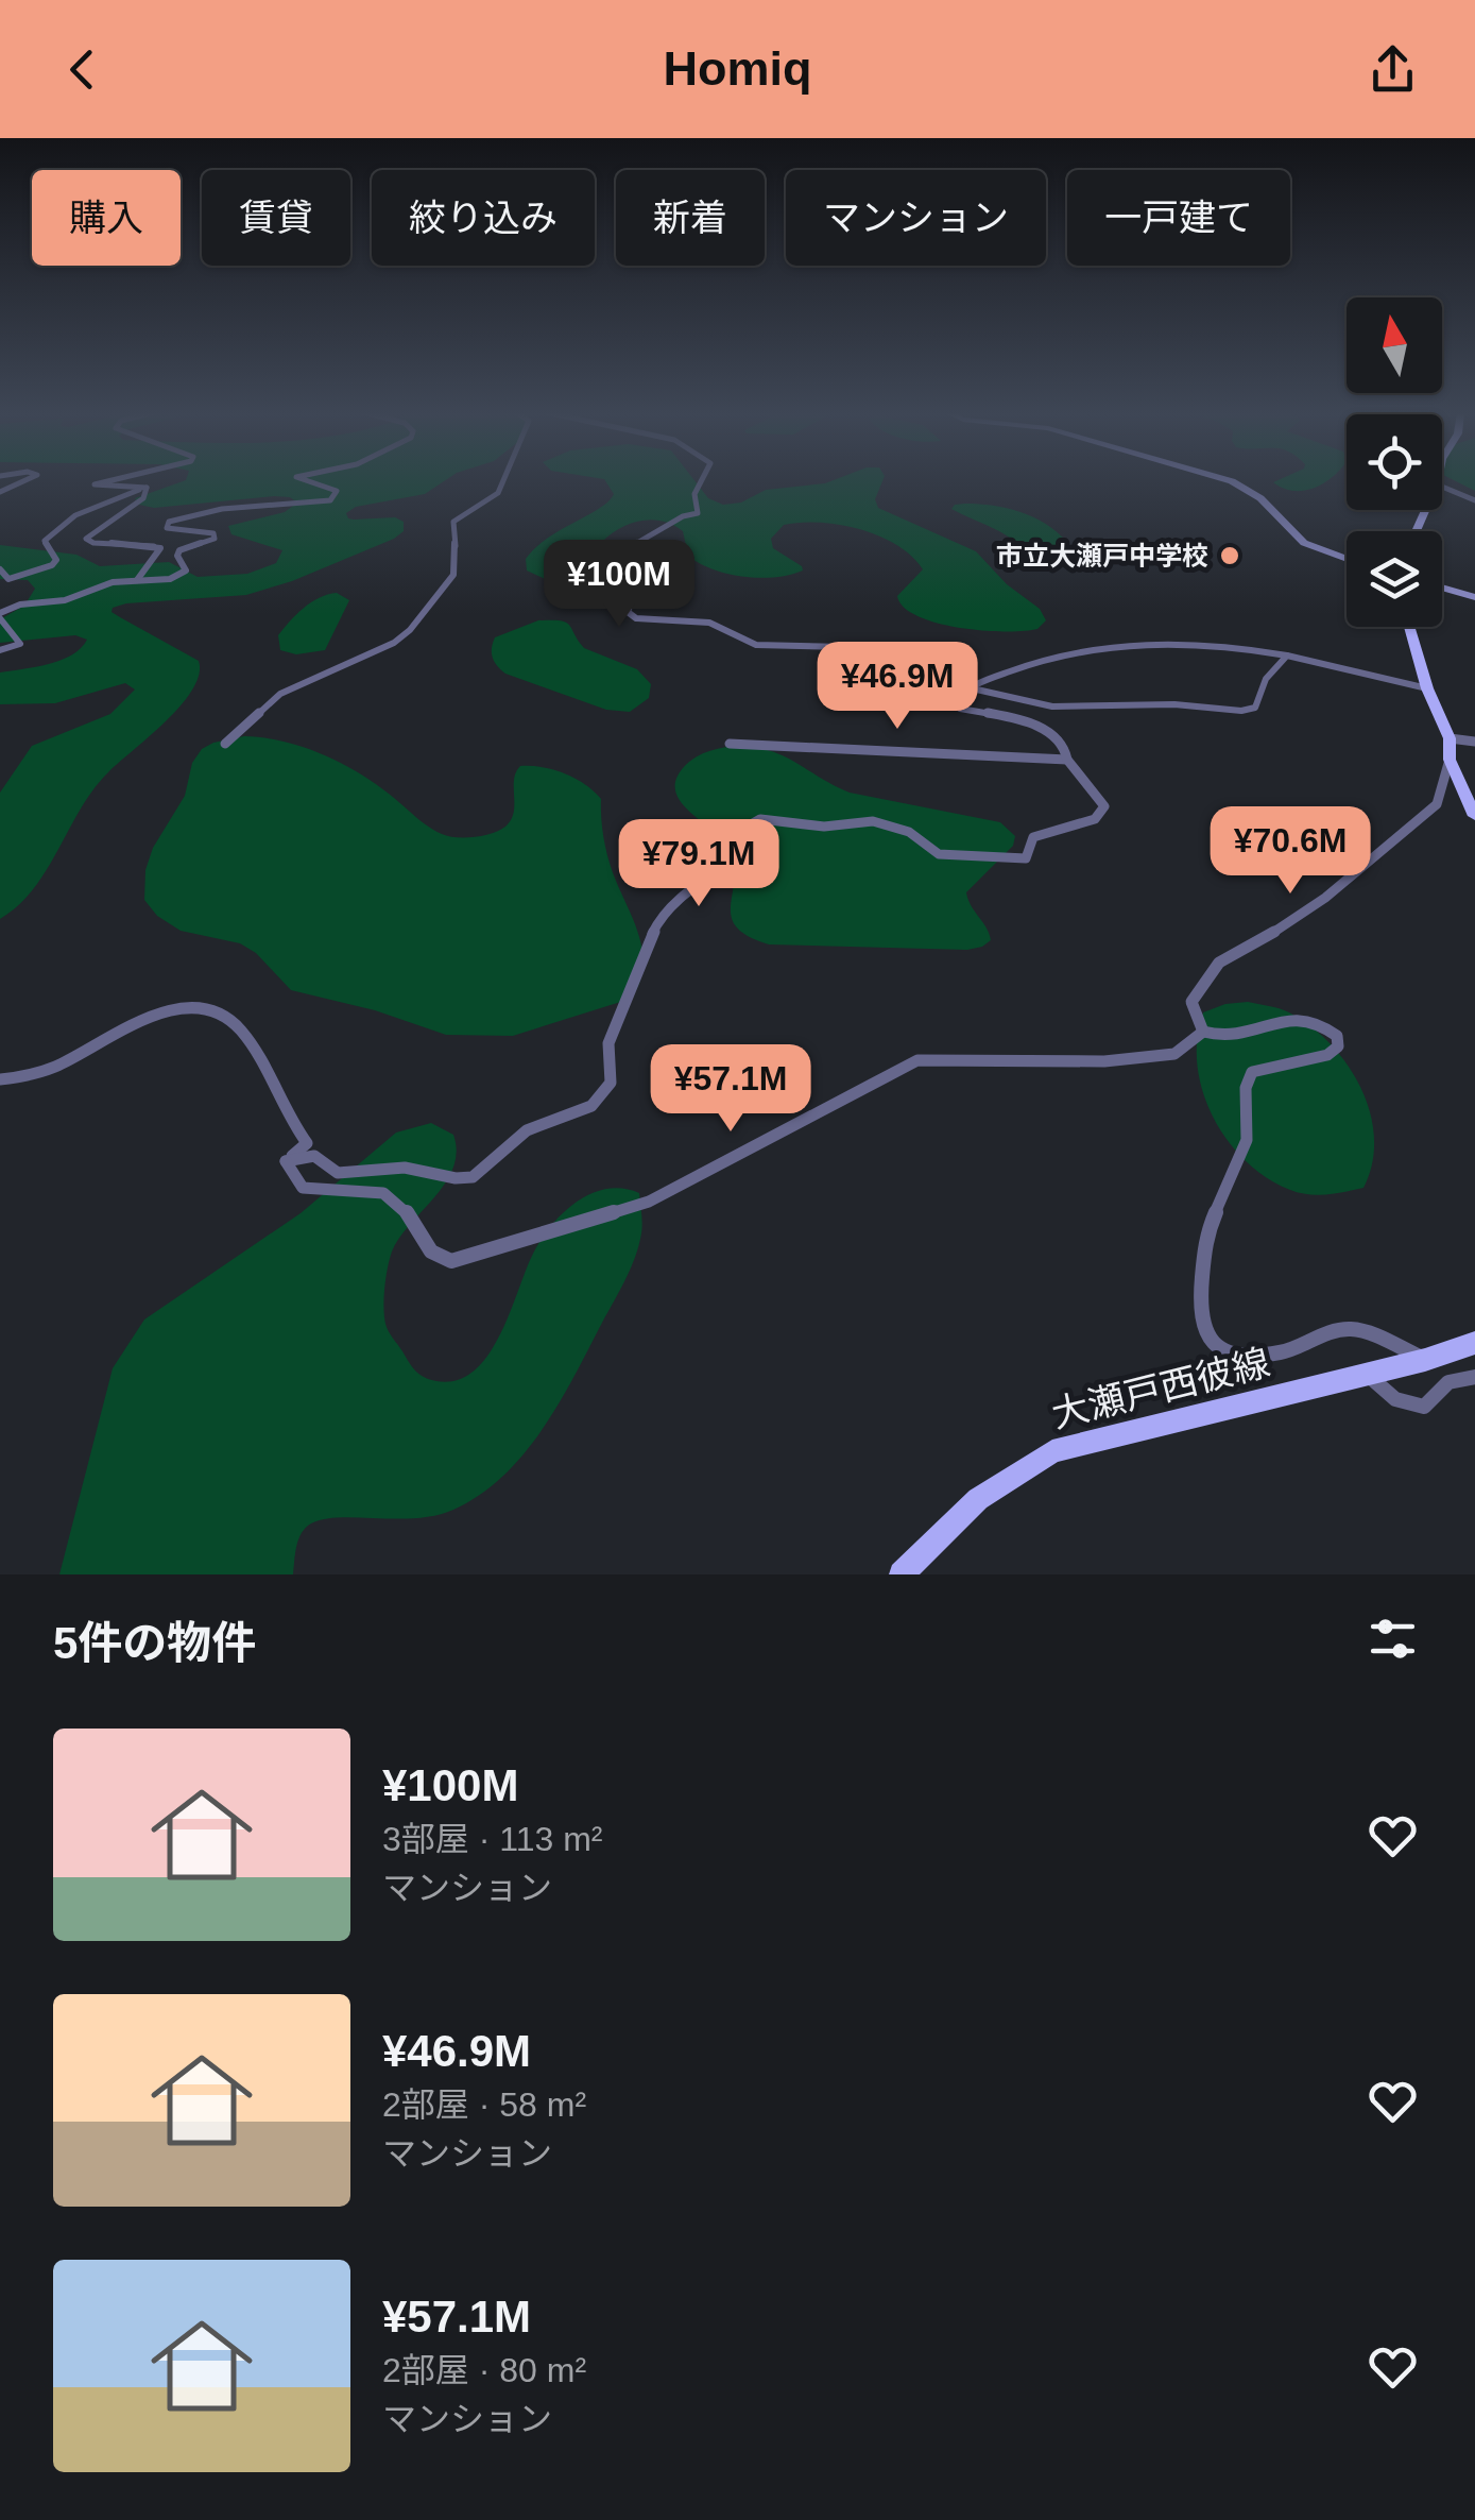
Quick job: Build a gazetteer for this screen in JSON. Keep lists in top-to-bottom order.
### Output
{
  "streets": {
    "main road": ["大瀬戸西彼線"]
  },
  "places": ["市立大瀬戸中学校"],
  "north": "top",
  "page": {
    "header": "Homiq",
    "chip": [
      "購入",
      "賃貸",
      "絞り込み",
      "新着",
      "マンション",
      "一戸建て"
    ],
    "price": [
      "¥100M",
      "¥46.9M",
      "¥70.6M",
      "¥79.1M",
      "¥57.1M"
    ],
    "heading": "5件の物件",
    "list": [
      {
        "name": "¥100M",
        "note": "3部屋 · 113 m² · マンション"
      },
      {
        "name": "¥46.9M",
        "note": "2部屋 · 58 m² · マンション"
      },
      {
        "name": "¥57.1M",
        "note": "2部屋 · 80 m² · マンション"
      }
    ]
  }
}
